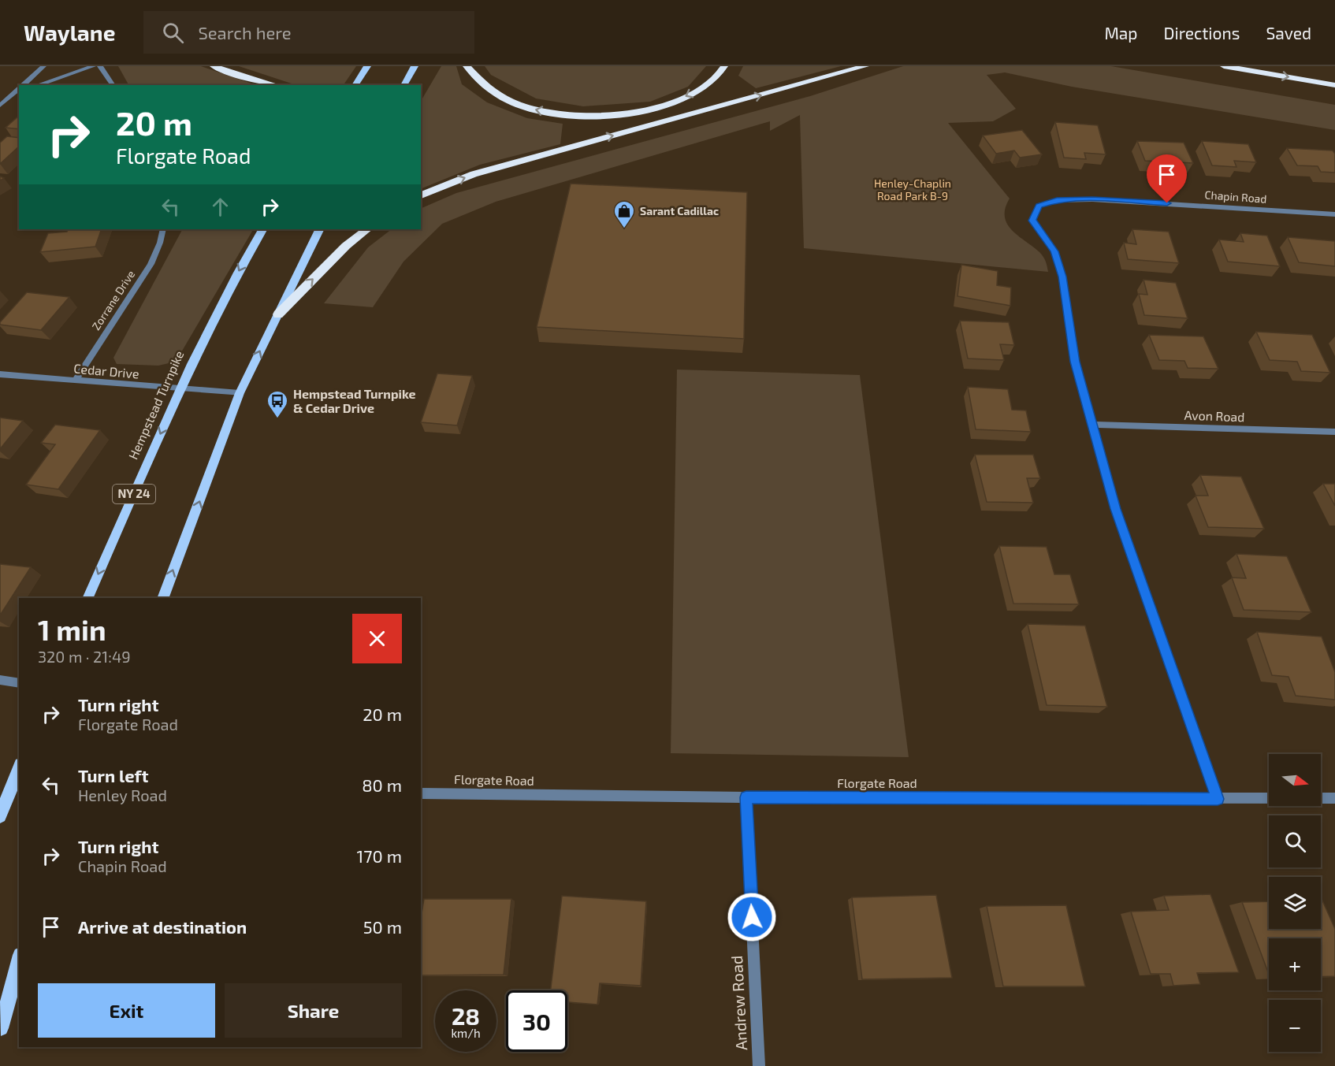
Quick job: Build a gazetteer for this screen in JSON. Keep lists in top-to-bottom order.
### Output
{
  "streets": {
    "main road": ["Hempstead Turnpike", "NY 24"],
    "street": [
      "Chapin Road",
      "Zorrane Drive",
      "Cedar Drive",
      "Avon Road",
      "Florgate Road",
      "Andrew Road"
    ]
  },
  "crossings": [
    ["Chapin Road", "Avon Road"],
    ["Zorrane Drive", "Cedar Drive"],
    ["Cedar Drive", "Hempstead Turnpike"],
    ["Florgate Road", "Andrew Road"]
  ],
  "parks": ["Henley-Chaplin Road Park B-9"],
  "places": {
    "shop": ["Sarant Cadillac"],
    "bus stop": ["Hempstead Turnpike & Cedar Drive"]
  },
  "north": "right",
  "page": {
    "header": "Waylane",
    "search": "Search here",
    "nav": ["Map", "Directions", "Saved"],
    "turn": ["20 m", "Florgate Road"],
    "heading": ["1 min", "320 m · 21:49"],
    "list": [
      {
        "name": "Turn right",
        "note": "Florgate Road",
        "value": "20 m"
      },
      {
        "name": "Turn left",
        "note": "Henley Road",
        "value": "80 m"
      },
      {
        "name": "Turn right",
        "note": "Chapin Road",
        "value": "170 m"
      },
      {
        "name": "Arrive at destination",
        "value": "50 m"
      }
    ],
    "map_buttons": ["+", "−"],
    "buttons": ["Exit", "Share"],
    "speed": "28 km/h",
    "limit": "30"
  }
}
